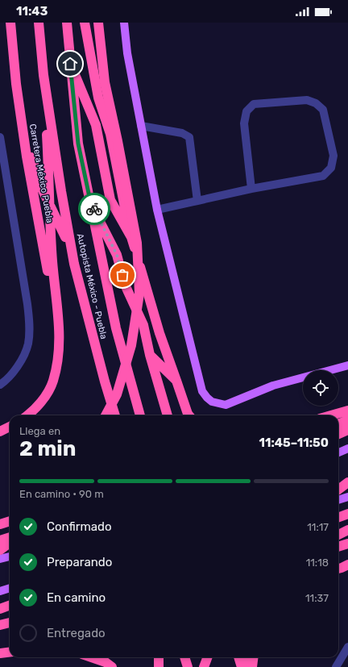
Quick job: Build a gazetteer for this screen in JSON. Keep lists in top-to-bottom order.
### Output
{
  "streets": {
    "highway": ["Carretera México Puebla", "Autopista México - Puebla"]
  },
  "page": {
    "status": "11:43",
    "heading": ["2 min", "Llega en", "11:45–11:50"],
    "bar": "En camino · 90 m",
    "list": [
      ["Confirmado", "11:17"],
      ["Preparando", "11:18"],
      ["En camino", "11:37"],
      "Entregado"
    ]
  }
}
